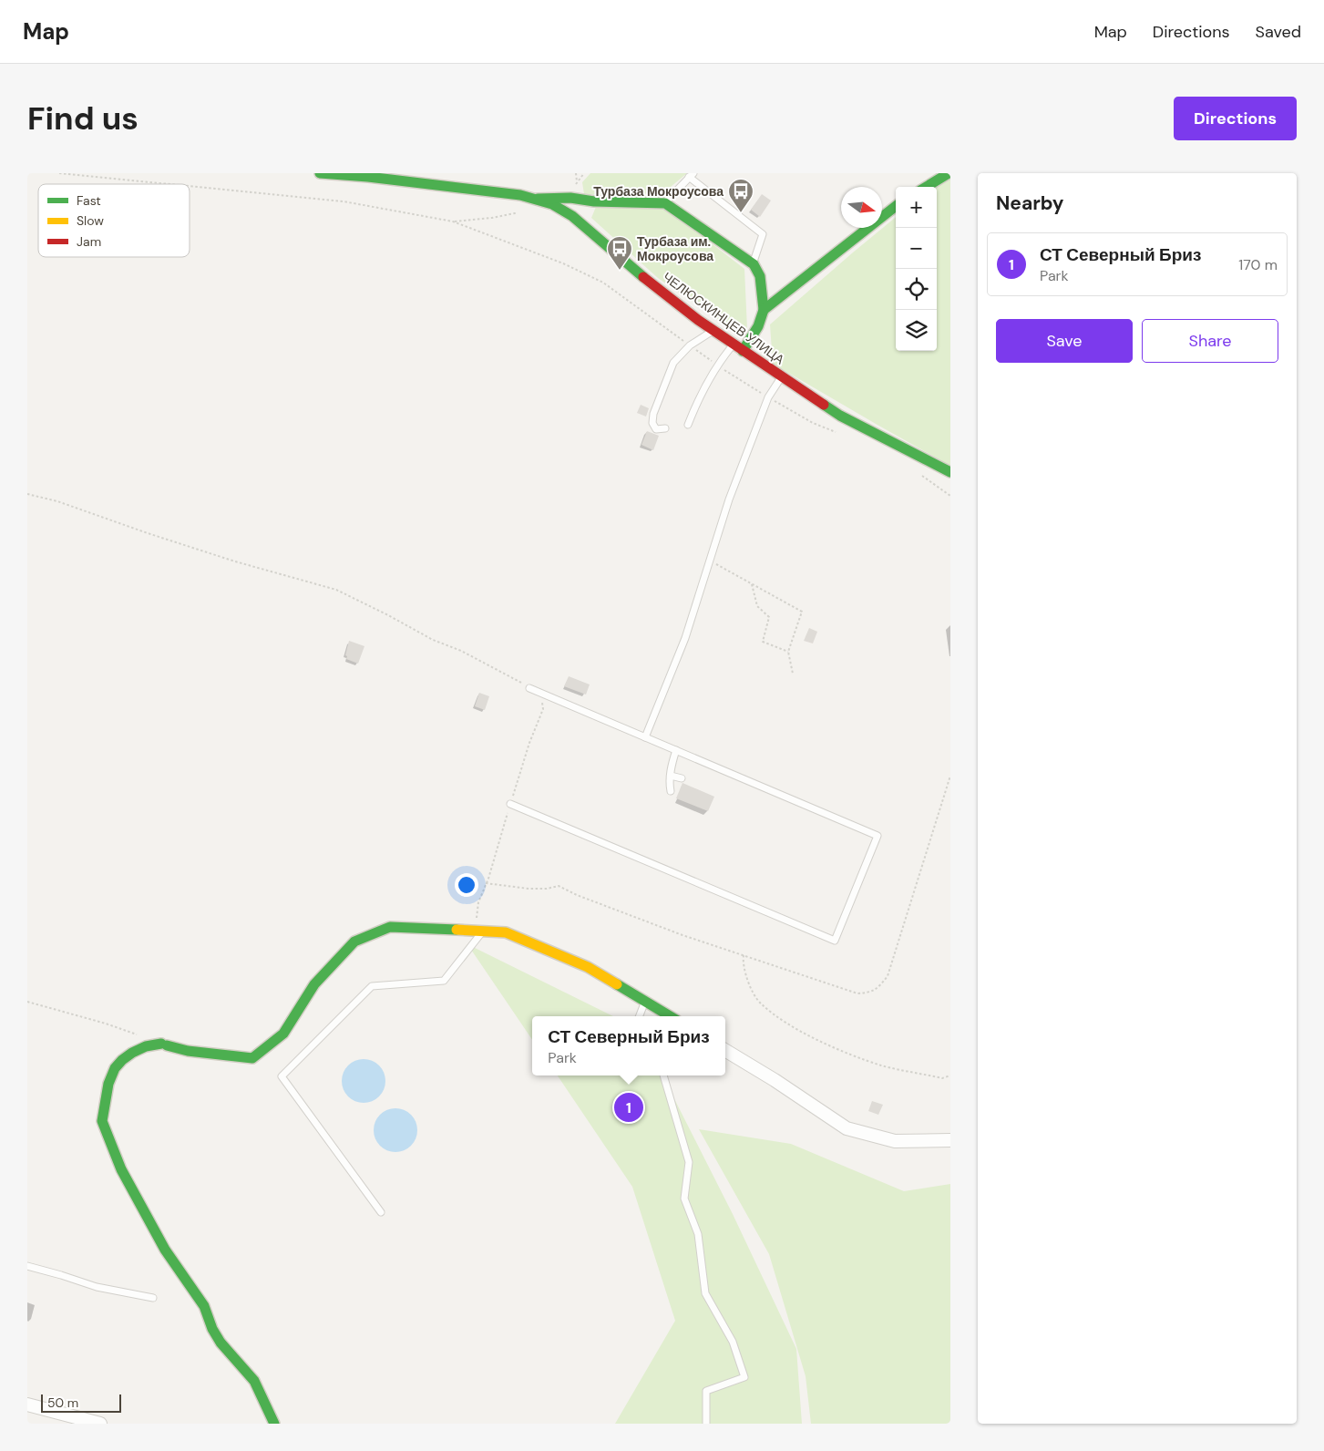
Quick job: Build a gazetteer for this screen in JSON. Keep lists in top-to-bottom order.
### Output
{
  "streets": {
    "street": ["ЧЕЛЮСКИНЦЕВ УЛИЦА"]
  },
  "places": {
    "bus stop": ["Турбаза Мокроусова", "Турбаза им. Мокроусова"]
  },
  "legend": ["Fast", "Slow", "Jam"],
  "scale_bar": "50 m",
  "north": "right",
  "page": {
    "header": "Map",
    "nav": ["Map", "Directions", "Saved"],
    "buttons": [
      "Directions",
      ["Save", "Share"]
    ],
    "title": "Find us",
    "heading": "Nearby",
    "map_buttons": ["+", "−"],
    "list": [
      {
        "mark": "1",
        "name": "СТ Северный Бриз",
        "note": "Park",
        "value": "170 m"
      }
    ],
    "popup": ["СТ Северный Бриз", "Park"],
    "pins": "1",
    "scale": "50 m"
  }
}
